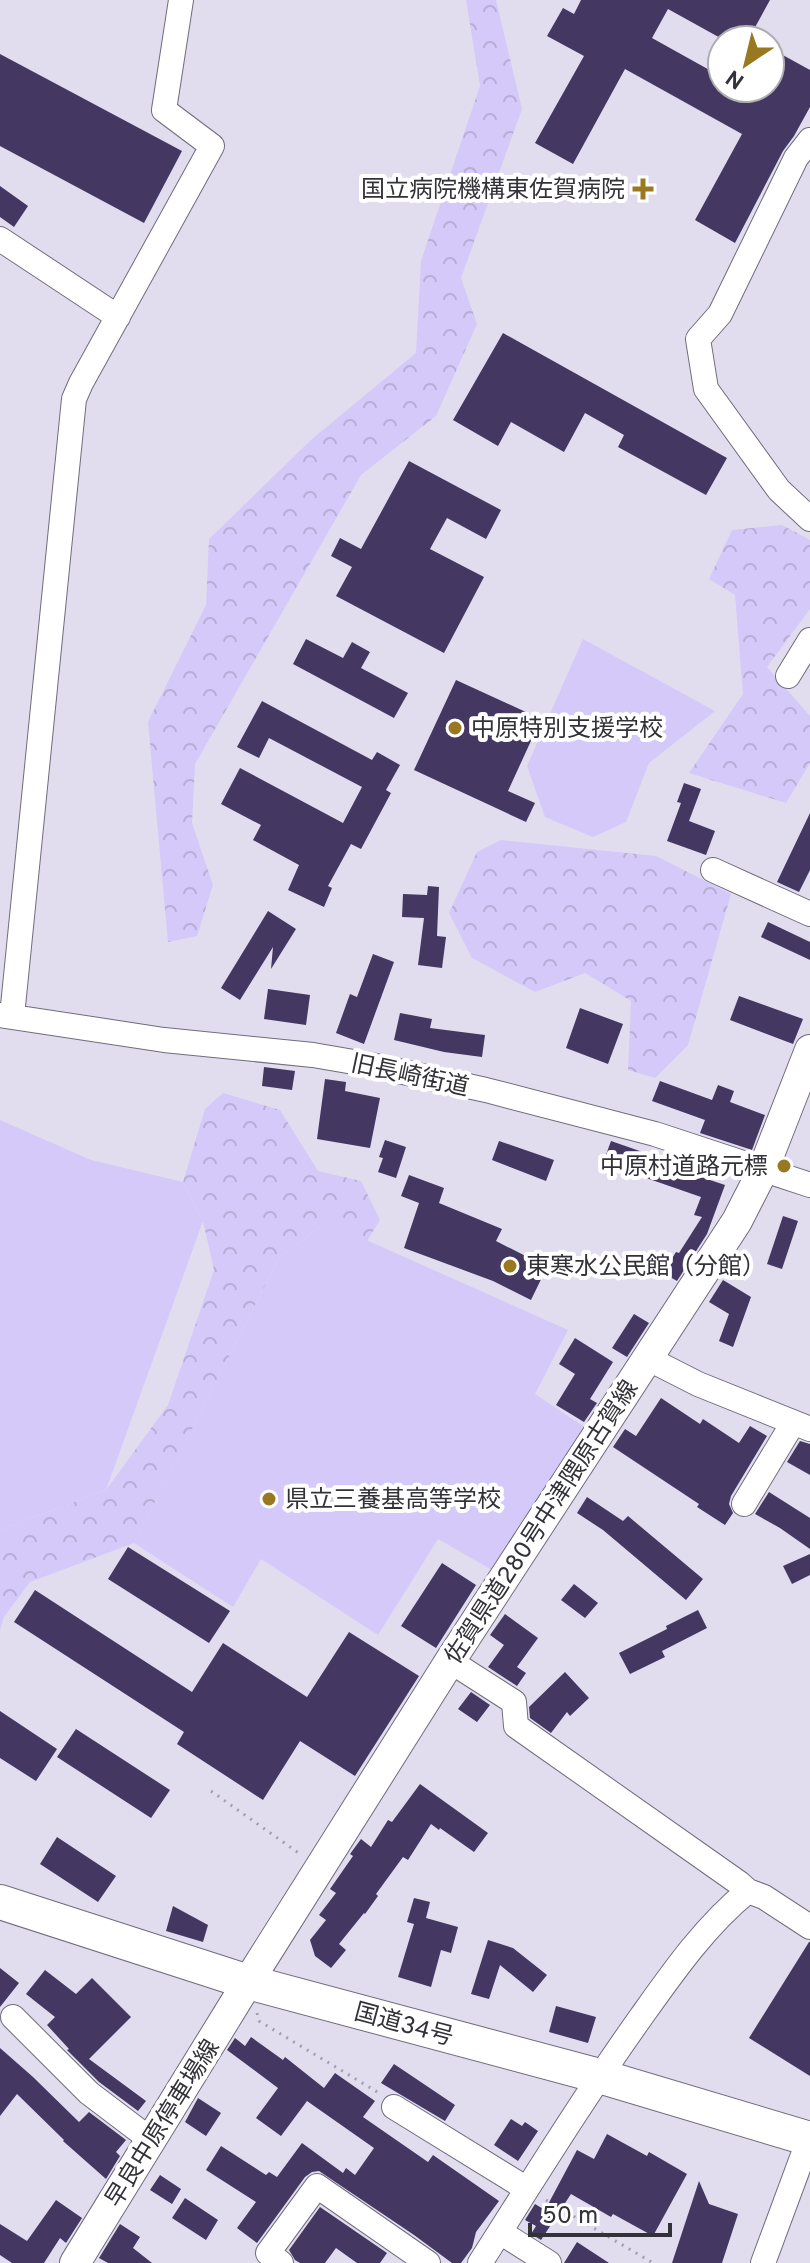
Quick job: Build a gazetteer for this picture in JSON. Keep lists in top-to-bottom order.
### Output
{
  "streets": {
    "highway": ["国道34号"],
    "main road": ["佐賀県道280号中津隈原古賀線", "早良中原停車場線"],
    "street": ["旧長崎街道"]
  },
  "crossings": [
    ["旧長崎街道", "佐賀県道280号中津隈原古賀線"],
    ["佐賀県道280号中津隈原古賀線", "国道34号"],
    ["佐賀県道280号中津隈原古賀線", "早良中原停車場線"],
    ["国道34号", "早良中原停車場線"]
  ],
  "places": {
    "health": ["国立病院機構東佐賀病院"],
    "other": [
      "中原特別支援学校",
      "中原村道路元標",
      "東寒水公民館（分館）",
      "県立三養基高等学校"
    ]
  },
  "scale_bar": "50 m",
  "north": "bottom left"
}
